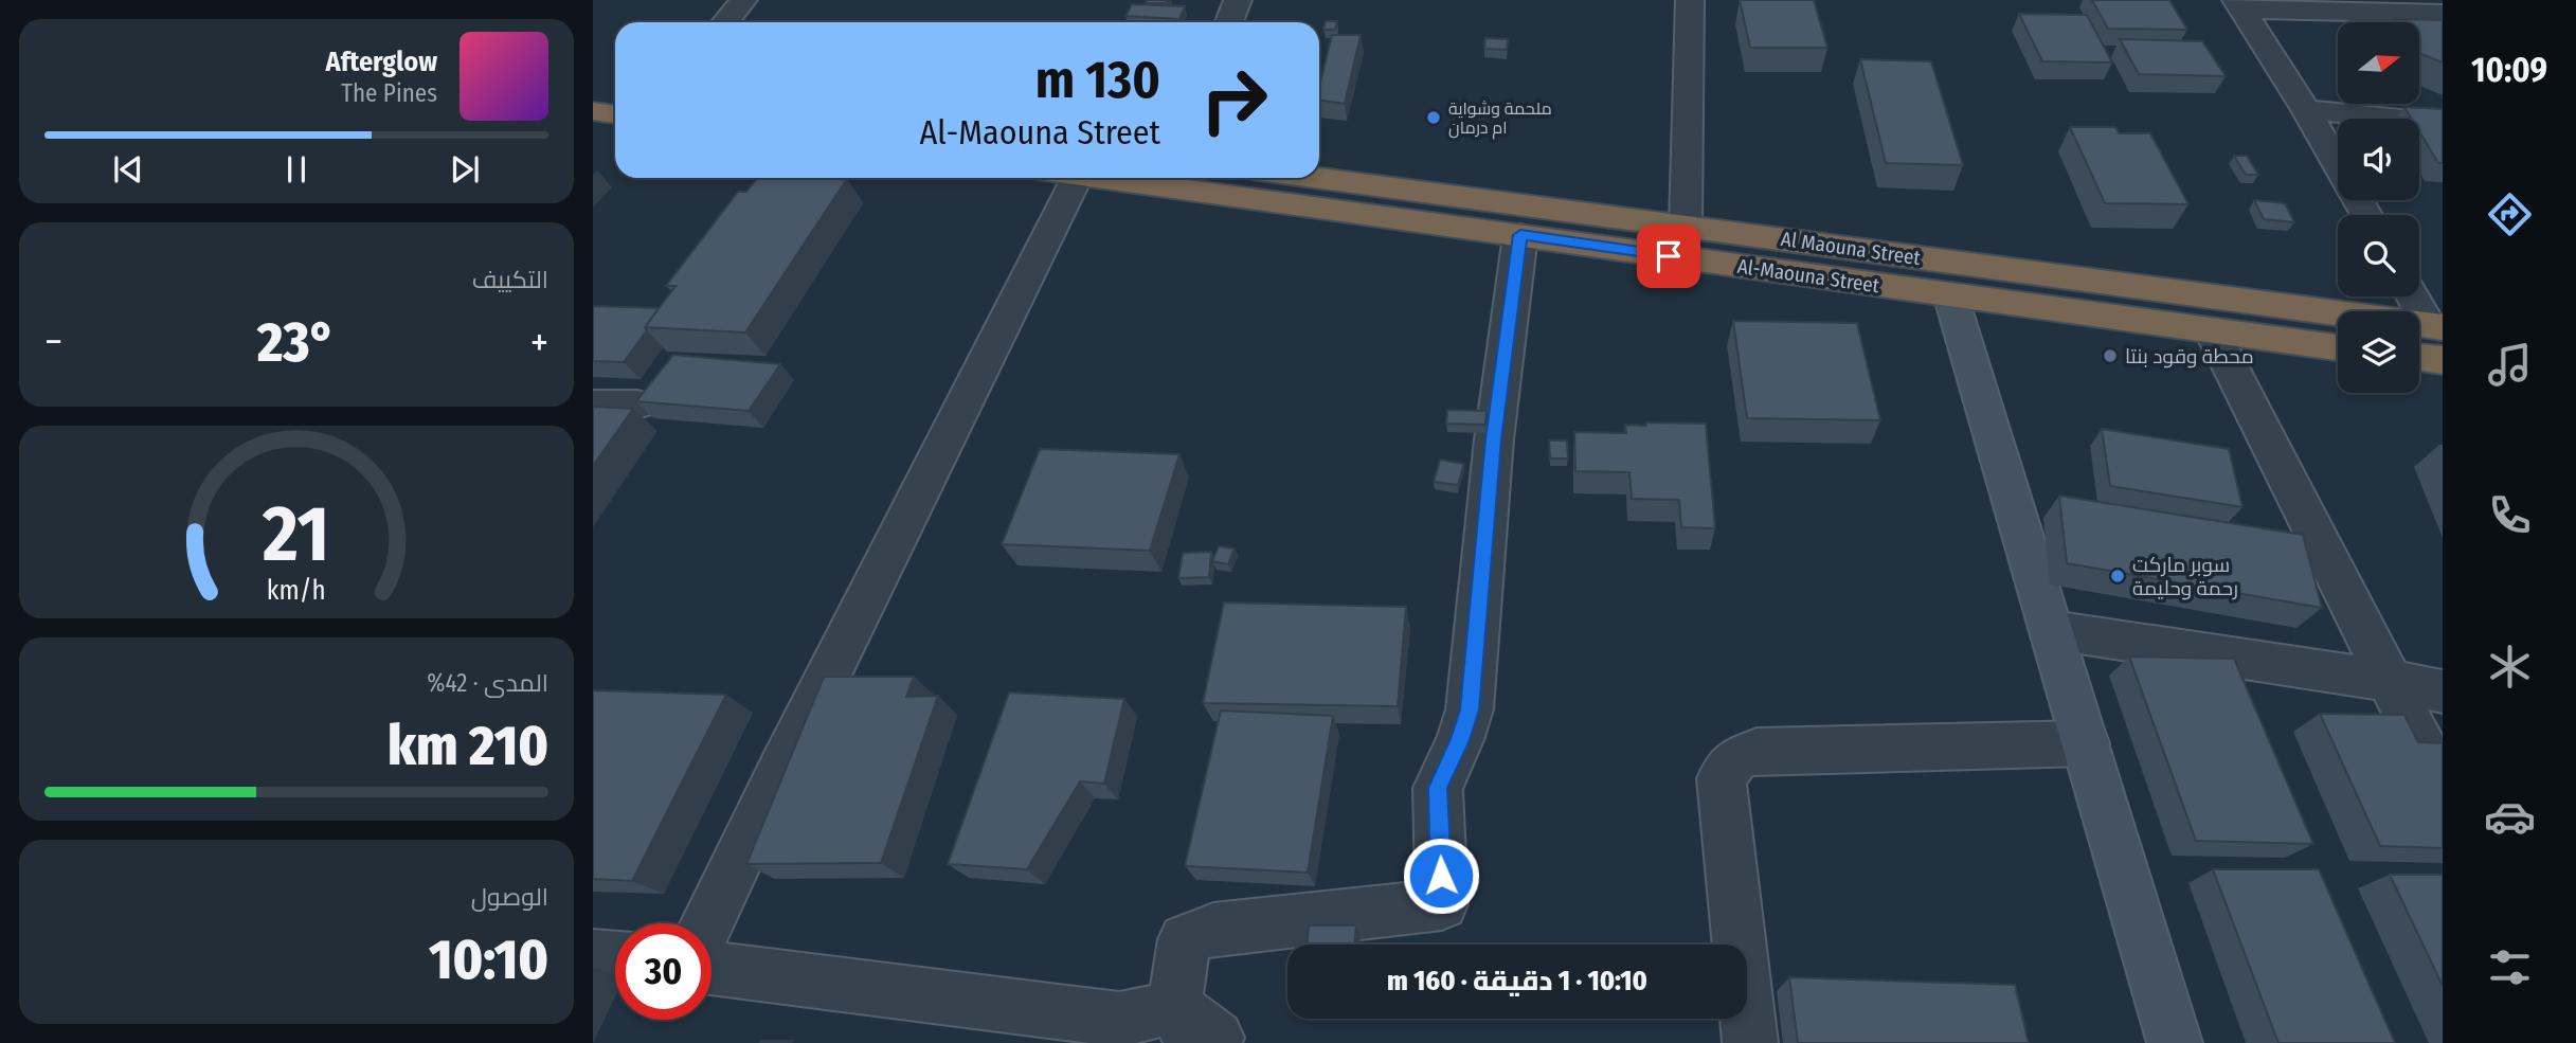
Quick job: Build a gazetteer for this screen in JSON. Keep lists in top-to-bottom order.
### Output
{
  "streets": {
    "highway": ["Al Maouna Street", "Al-Maouna Street"]
  },
  "places": ["ملحمة وشواية ام درمان", "محطة وقود بنتا", "سوبر ماركت رحمة وحليمة"],
  "north": "right",
  "page": {
    "tabs": "10:09",
    "turn": ["130 m", "Al-Maouna Street"],
    "song": ["Afterglow", "The Pines"],
    "tile": [
      "التكييف",
      ["المدى · 42%", "210 km"],
      ["الوصول", "10:10"]
    ],
    "heat": ["−", "23°", "+"],
    "limit": "30",
    "trip": "10:10 · 1 دقيقة · 160 m",
    "gauge": ["21", "km/h"]
  }
}
